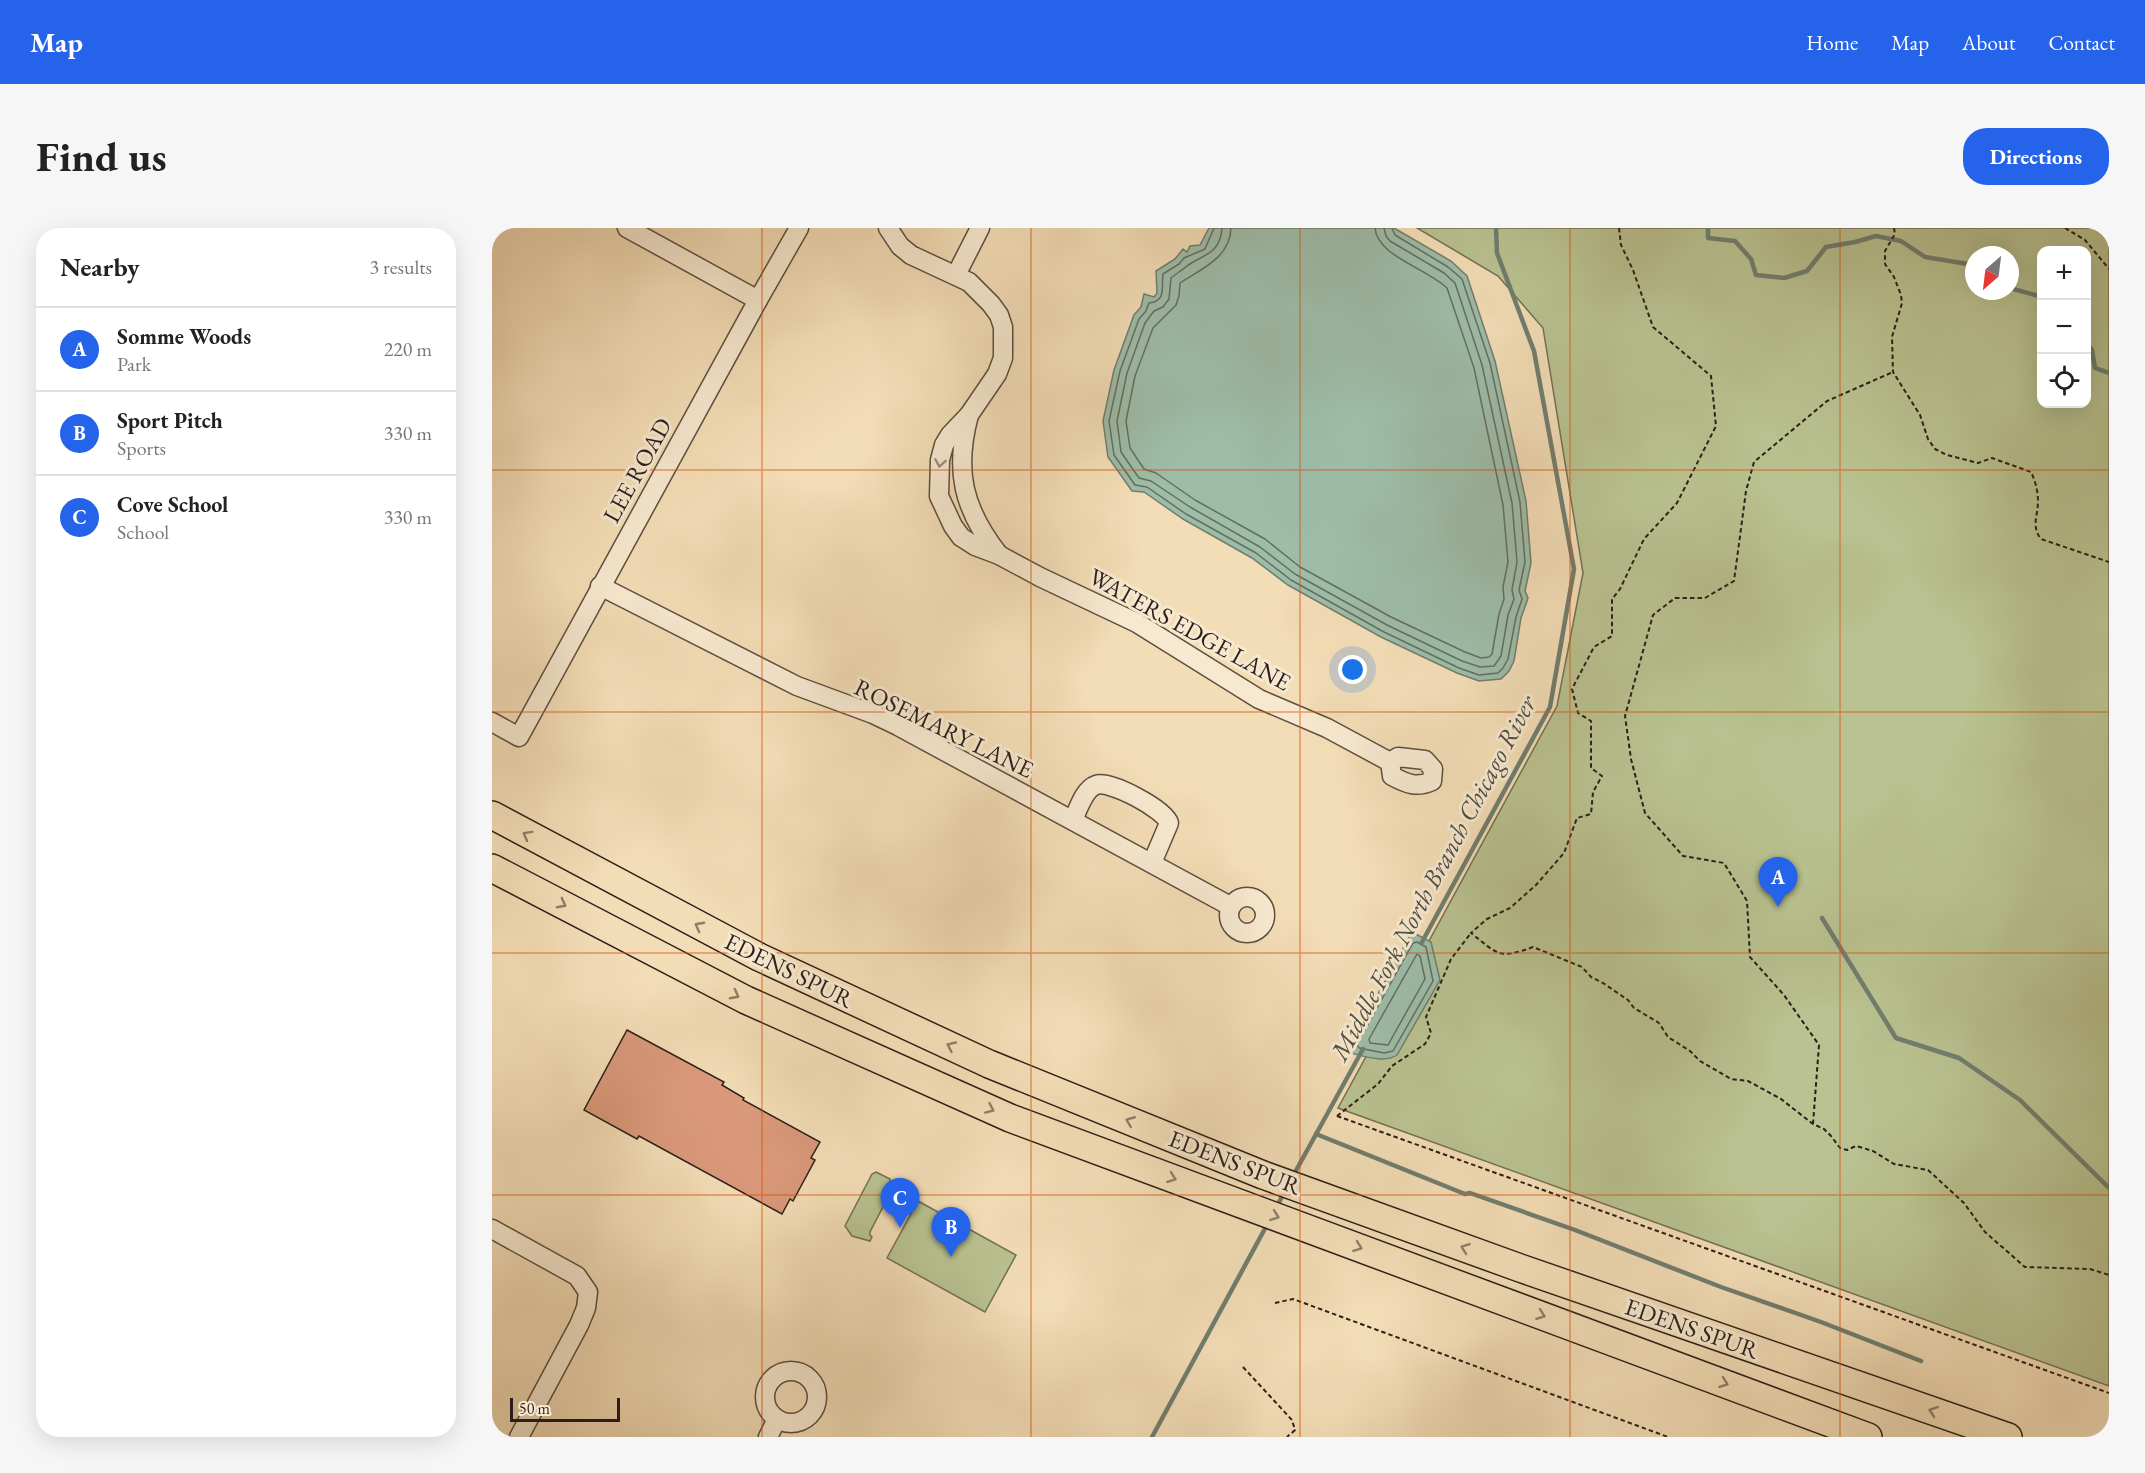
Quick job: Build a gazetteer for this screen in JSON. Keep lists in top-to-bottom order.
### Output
{
  "streets": {
    "highway": ["EDENS SPUR"],
    "street": ["LEE ROAD", "WATERS EDGE LANE", "ROSEMARY LANE"]
  },
  "crossings": [
    ["LEE ROAD", "ROSEMARY LANE"]
  ],
  "water": ["Middle Fork North Branch Chicago River"],
  "scale_bar": "50 m",
  "north": "bottom left",
  "page": {
    "header": "Map",
    "nav": [
      "Home",
      "Map",
      "About",
      "Contact"
    ],
    "buttons": "Directions",
    "title": "Find us",
    "heading": ["Nearby", "3 results"],
    "map_buttons": ["+", "−"],
    "list": [
      {
        "mark": "A",
        "name": "Somme Woods",
        "note": "Park",
        "value": "220 m"
      },
      {
        "mark": "B",
        "name": "Sport Pitch",
        "note": "Sports",
        "value": "330 m"
      },
      {
        "mark": "C",
        "name": "Cove School",
        "note": "School",
        "value": "330 m"
      }
    ],
    "pins": ["A", "C", "B"],
    "scale": "50 m"
  }
}
